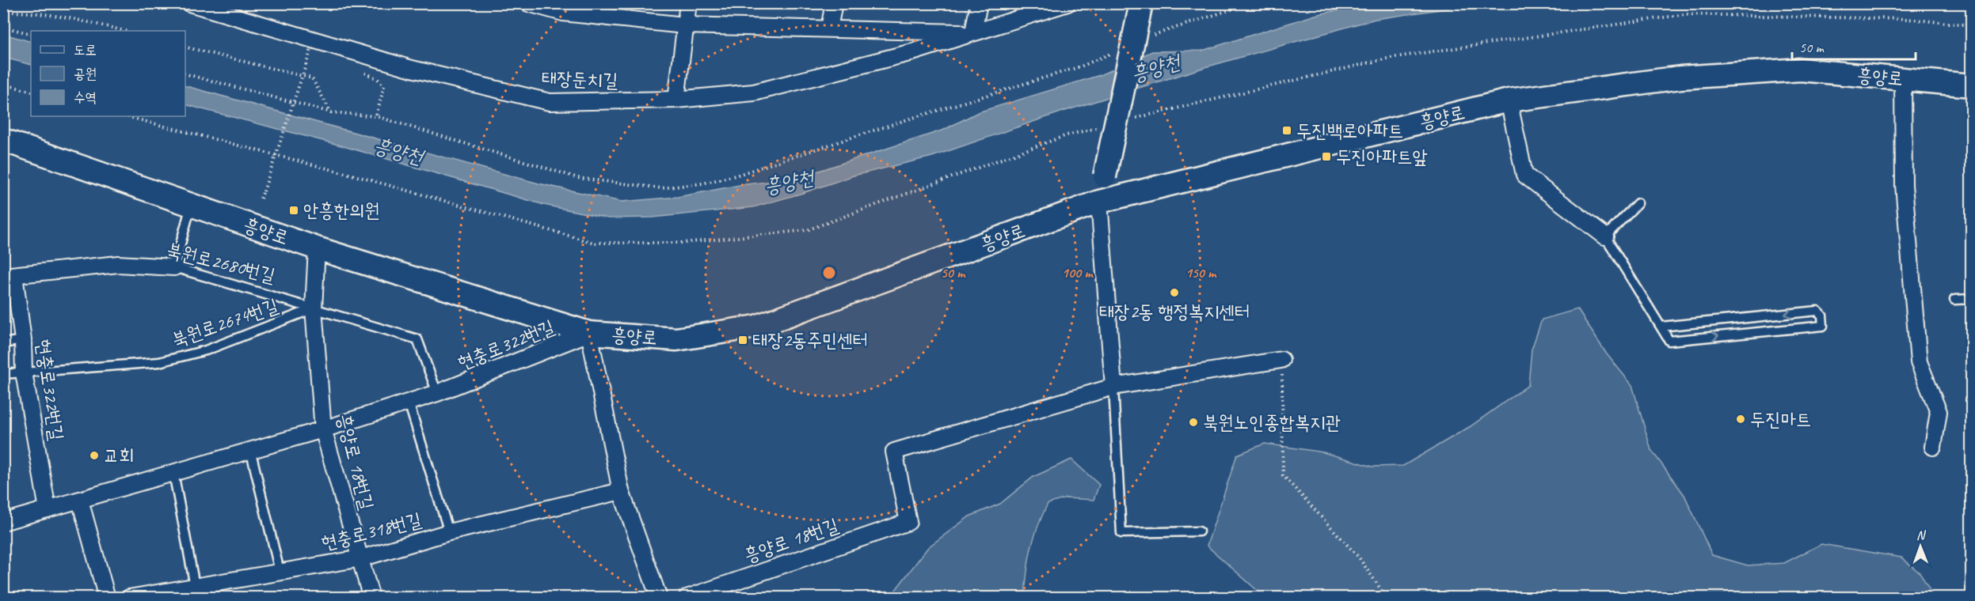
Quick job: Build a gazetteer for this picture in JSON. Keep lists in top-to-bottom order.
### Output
{
  "streets": {
    "street": [
      "흥양로",
      "태장둔치길",
      "북원로2680번길",
      "현충로322번길",
      "흥양로 18번길",
      "현충로318번길"
    ],
    "lane": ["북원로2674번길"]
  },
  "crossings": [
    ["흥양로", "현충로322번길"],
    ["흥양로", "흥양로 18번길"],
    ["북원로2680번길", "북원로2674번길"],
    ["북원로2680번길", "현충로322번길"],
    ["북원로2680번길", "흥양로 18번길"],
    ["북원로2674번길", "현충로322번길"],
    ["북원로2674번길", "흥양로 18번길"],
    ["현충로322번길", "흥양로 18번길"],
    ["흥양로 18번길", "현충로318번길"]
  ],
  "water": ["흥양천"],
  "places": {
    "transit": [
      "두진백로아파트",
      "두진아파트앞",
      "안흥한의원",
      "태장2동주민센터"
    ],
    "other": [
      "태장2동 행정복지센터",
      "두진마트",
      "북원노인종합복지관",
      "교회"
    ]
  },
  "legend": ["도로", "공원", "수역"],
  "scale_bar": "50 m",
  "north": "top",
  "rings": ["50 m", "100 m", "150 m"]
}
